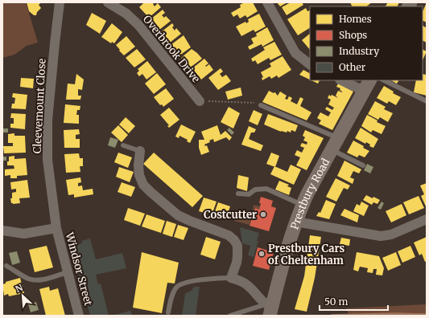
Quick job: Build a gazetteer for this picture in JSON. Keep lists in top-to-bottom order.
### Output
{
  "streets": {
    "main road": ["Prestbury Road"],
    "street": ["Overbrook Drive", "Cleevemount Close", "Windsor Street"]
  },
  "crossings": [
    ["Cleevemount Close", "Windsor Street"]
  ],
  "places": ["Costcutter", "Prestbury Cars of Cheltenham"],
  "legend": [
    "Homes",
    "Shops",
    "Industry",
    "Other"
  ],
  "scale_bar": "50 m",
  "north": "top left"
}
